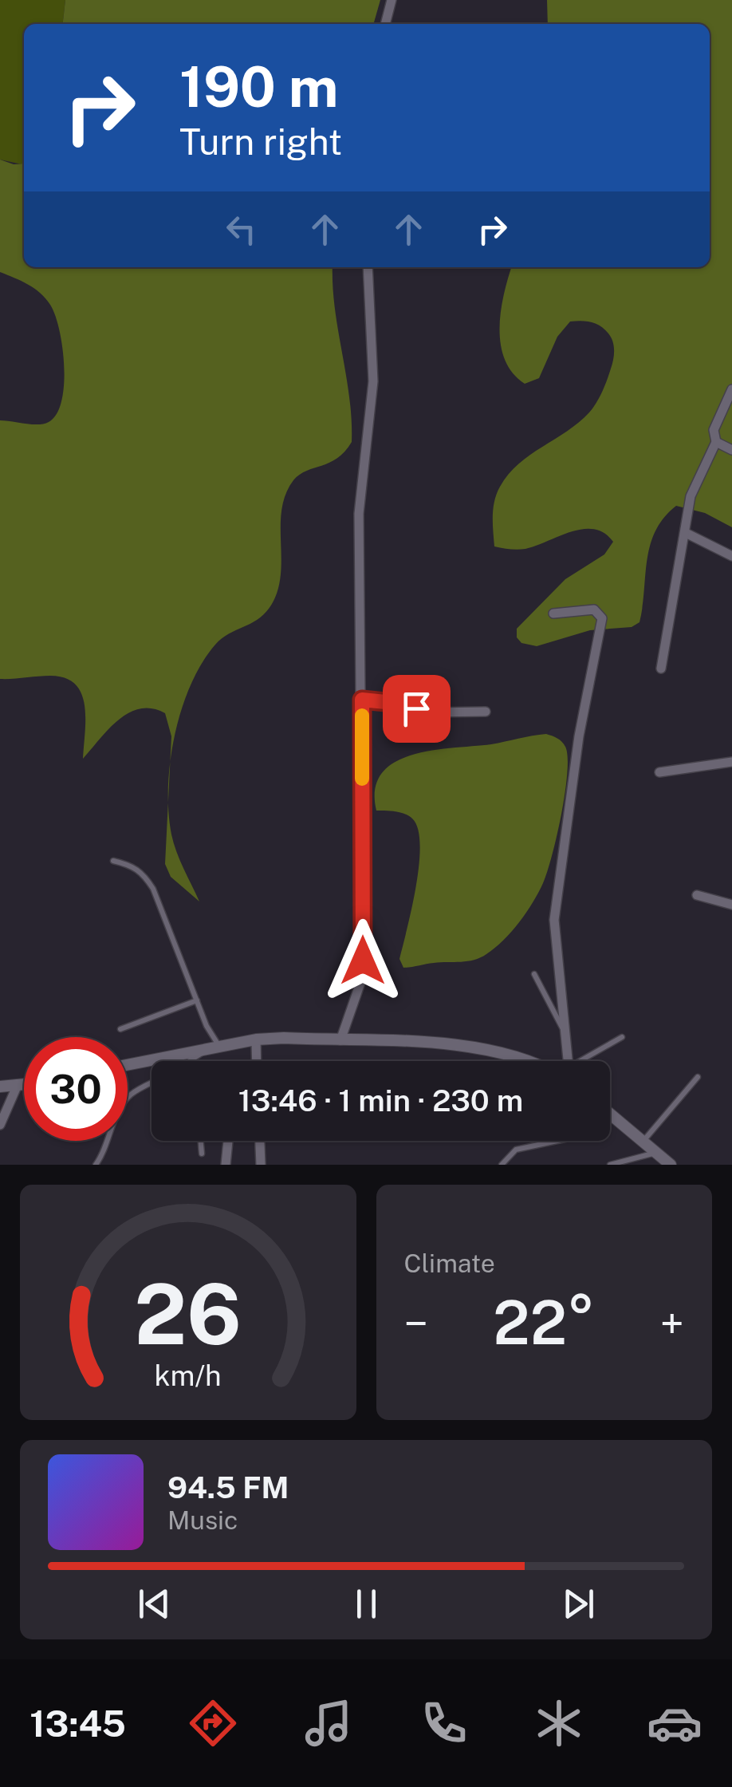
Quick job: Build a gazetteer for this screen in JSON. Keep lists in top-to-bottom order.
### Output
{
  "page": {
    "turn": ["190 m", "Turn right"],
    "limit": "30",
    "trip": "13:46 · 1 min · 230 m",
    "tile": "Climate",
    "heat": ["−", "22°", "+"],
    "song": ["94.5 FM", "Music"],
    "tabs": "13:45",
    "gauge": ["26", "km/h"]
  }
}
